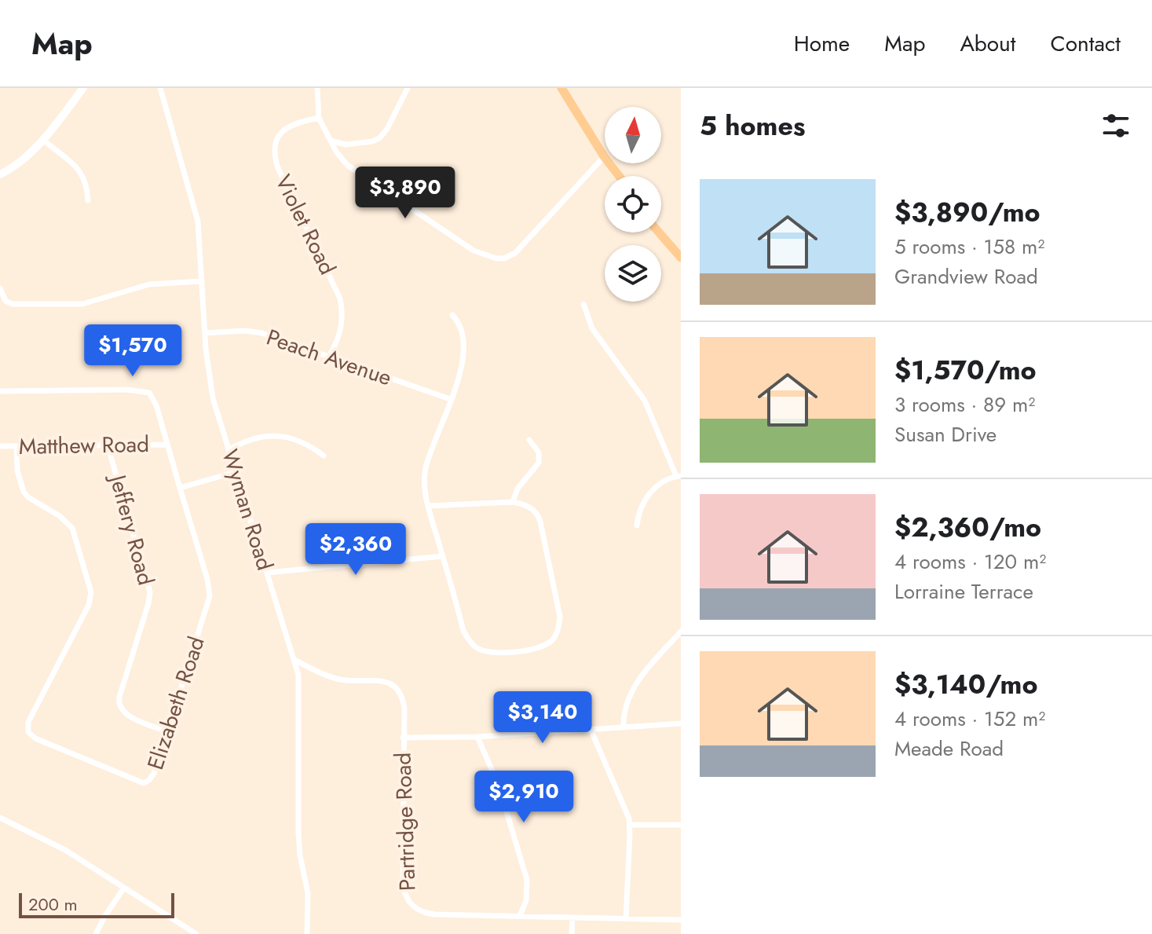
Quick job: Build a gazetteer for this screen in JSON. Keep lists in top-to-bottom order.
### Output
{
  "streets": {
    "street": [
      "Violet Road",
      "Peach Avenue",
      "Matthew Road",
      "Wyman Road",
      "Jeffery Road",
      "Elizabeth Road",
      "Partridge Road"
    ]
  },
  "crossings": [
    ["Violet Road", "Peach Avenue"],
    ["Peach Avenue", "Wyman Road"],
    ["Matthew Road", "Jeffery Road"],
    ["Matthew Road", "Elizabeth Road"],
    ["Wyman Road", "Partridge Road"],
    ["Jeffery Road", "Elizabeth Road"]
  ],
  "scale_bar": "200 m",
  "north": "top",
  "page": {
    "header": "Map",
    "nav": [
      "Home",
      "Map",
      "About",
      "Contact"
    ],
    "heading": "5 homes",
    "list": [
      {
        "name": "$3,890/mo",
        "note": "5 rooms · 158 m² · Grandview Road"
      },
      {
        "name": "$1,570/mo",
        "note": "3 rooms · 89 m² · Susan Drive"
      },
      {
        "name": "$2,360/mo",
        "note": "4 rooms · 120 m² · Lorraine Terrace"
      },
      {
        "name": "$3,140/mo",
        "note": "4 rooms · 152 m² · Meade Road"
      }
    ],
    "price": [
      "$3,890",
      "$1,570",
      "$2,360",
      "$3,140",
      "$2,910"
    ],
    "scale": "200 m"
  }
}
